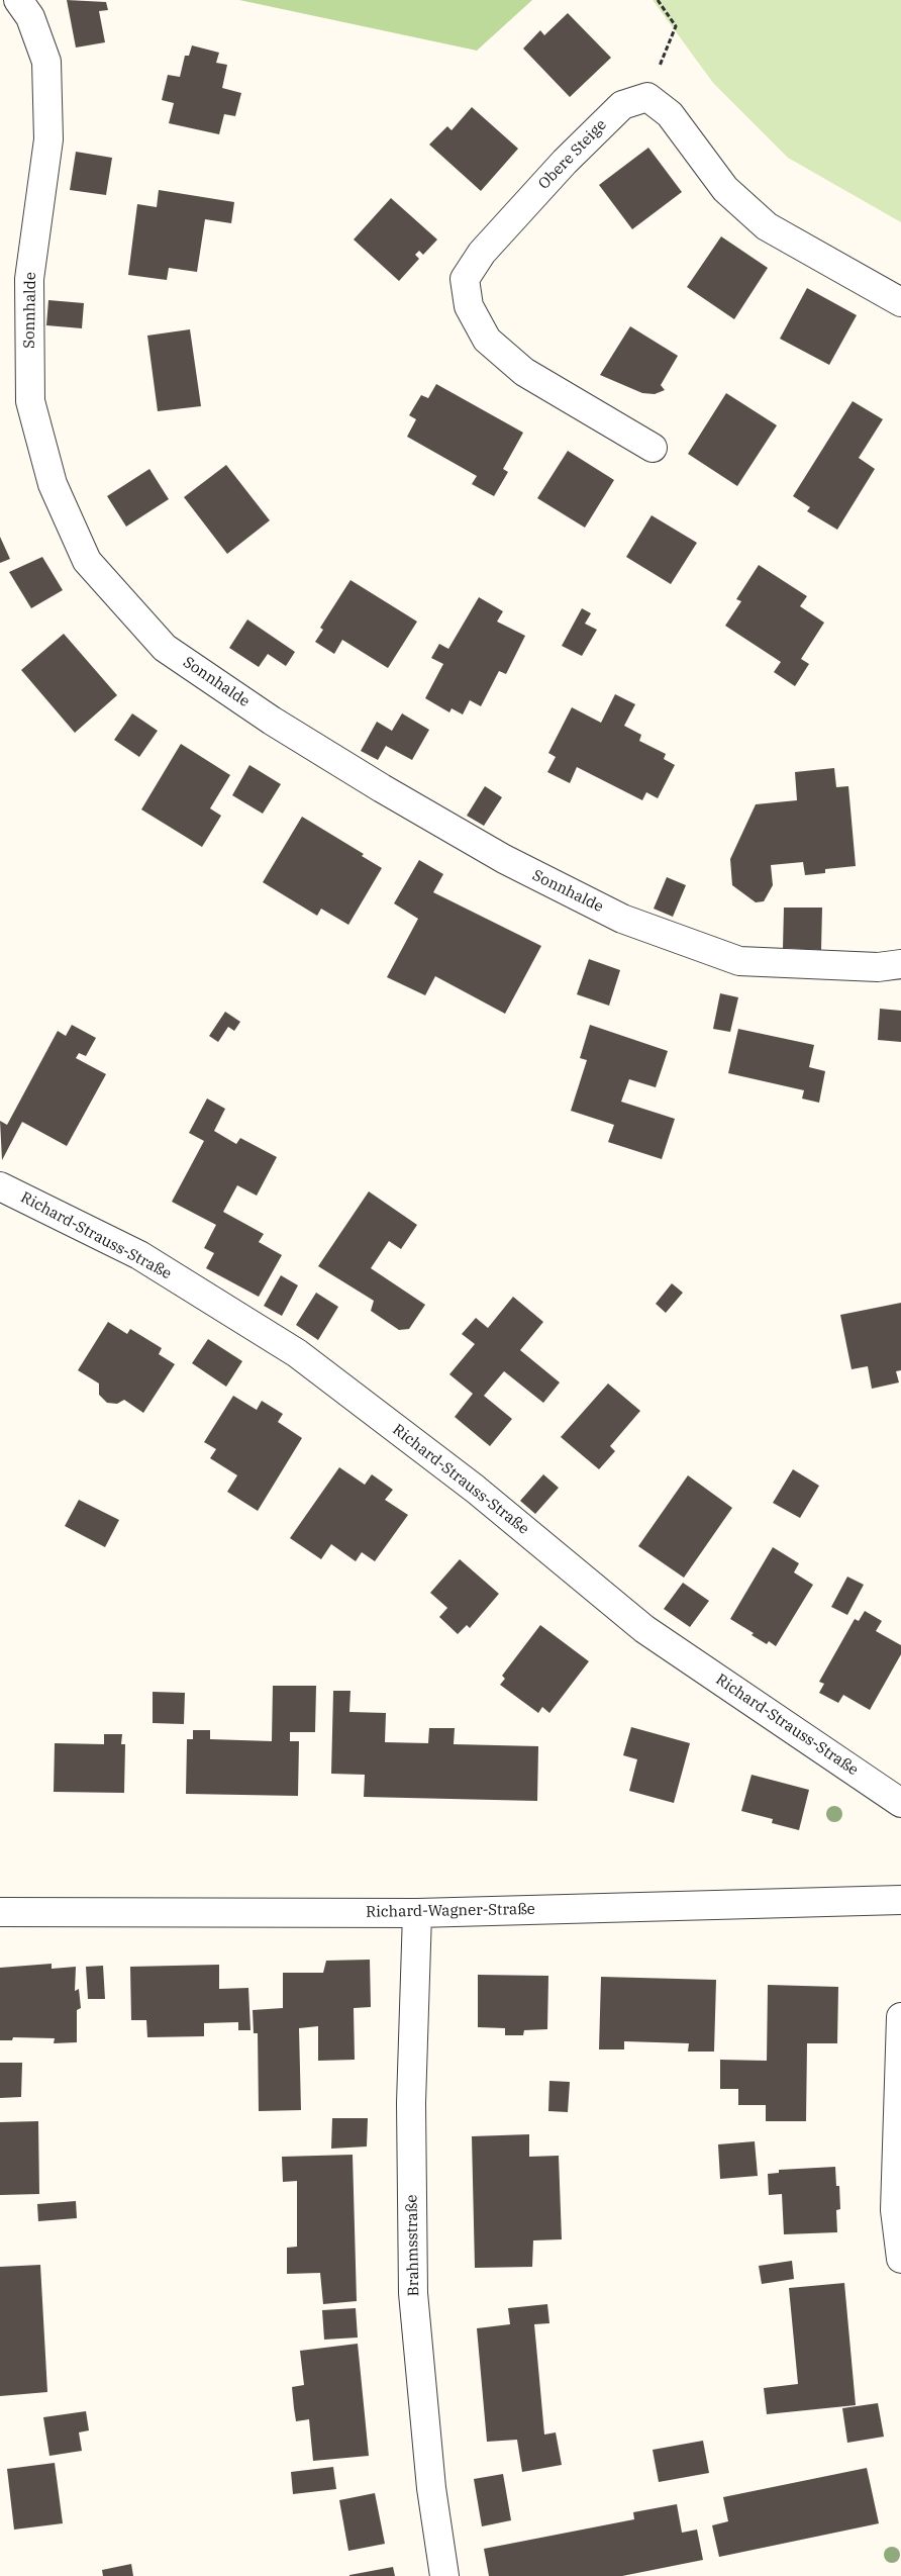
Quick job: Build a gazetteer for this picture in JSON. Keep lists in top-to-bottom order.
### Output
{
  "streets": {
    "street": [
      "Obere Steige",
      "Sonnhalde",
      "Richard-Strauss-Straße",
      "Richard-Wagner-Straße",
      "Brahmsstraße"
    ]
  },
  "crossings": [
    ["Richard-Wagner-Straße", "Brahmsstraße"]
  ]
}
